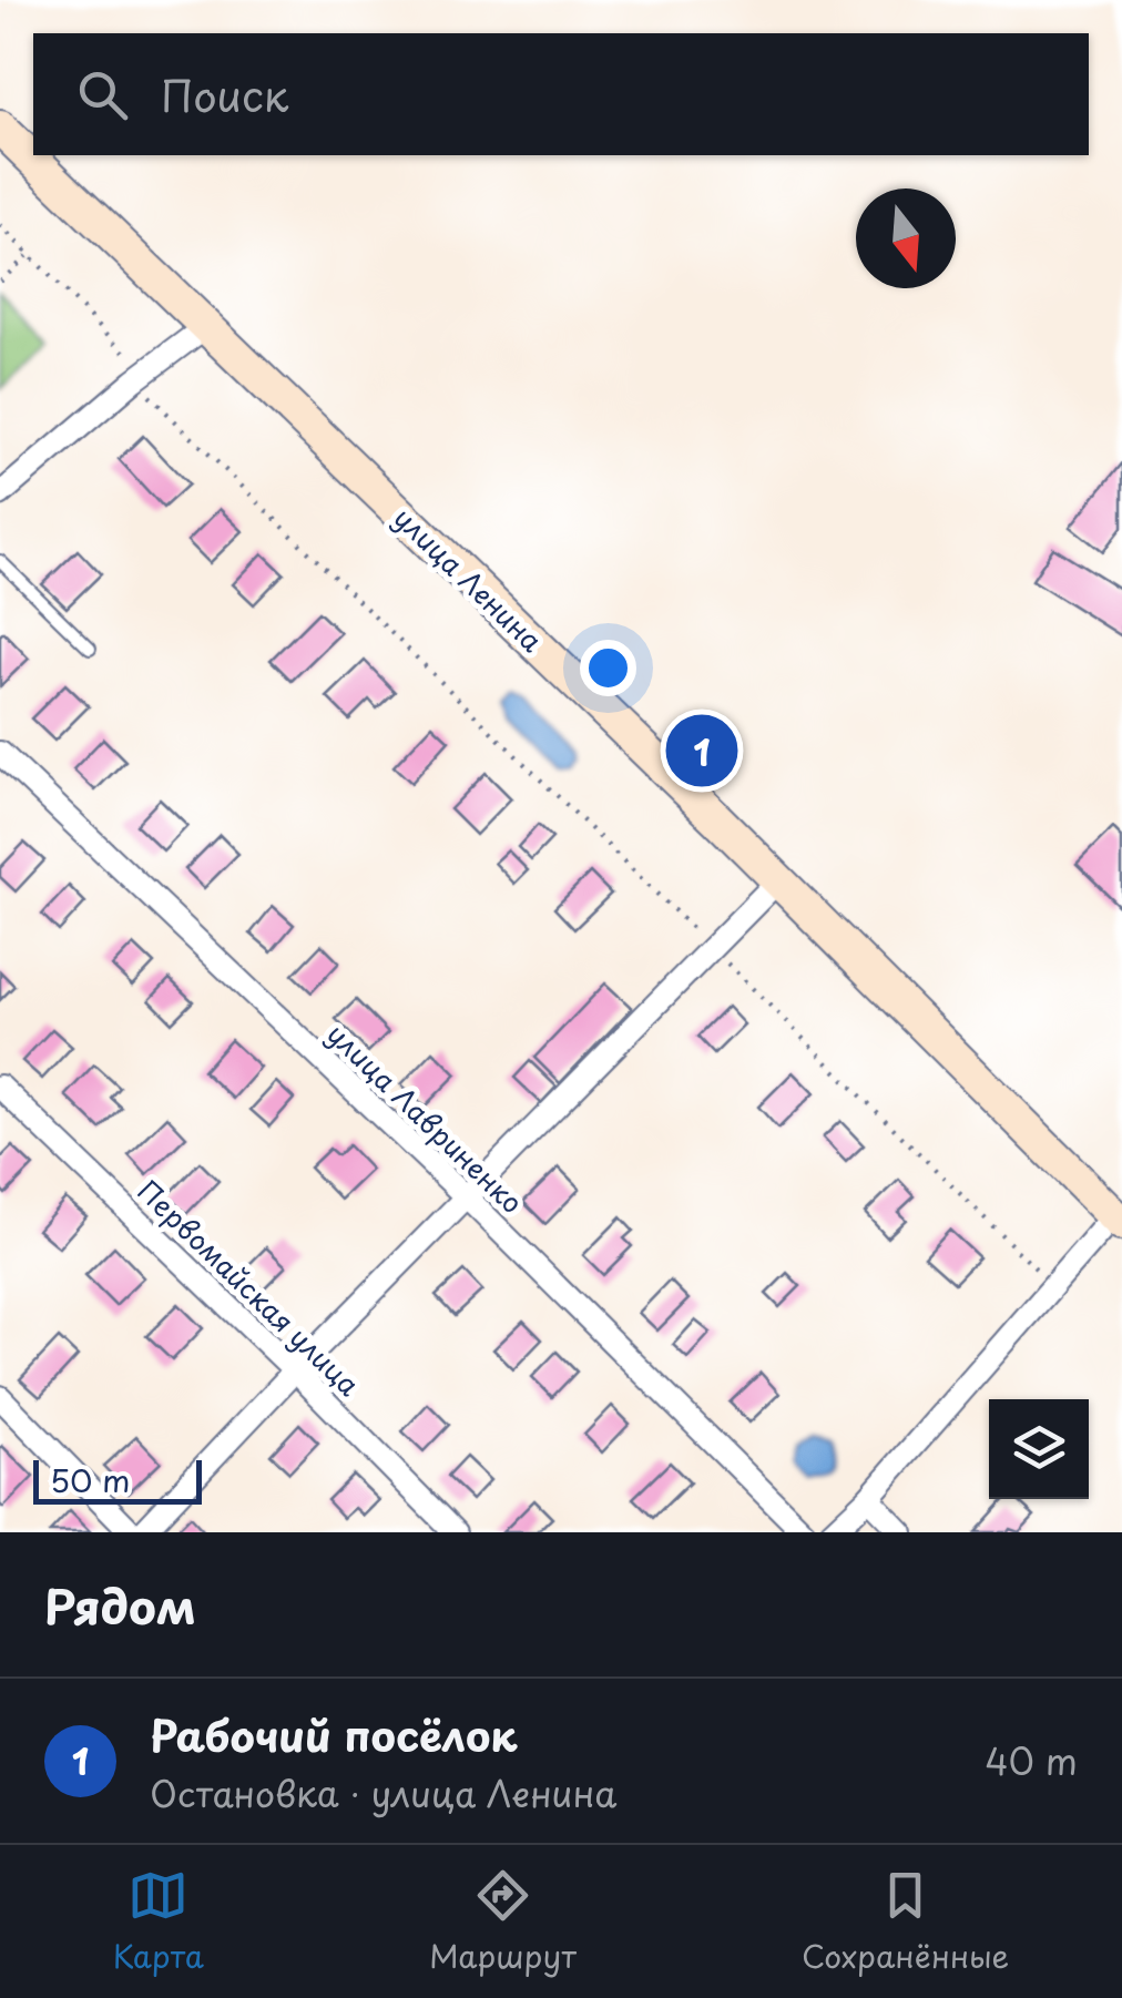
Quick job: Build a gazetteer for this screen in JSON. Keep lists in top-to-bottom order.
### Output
{
  "streets": {
    "main road": ["улица Ленина"],
    "street": ["улица Лавриненко", "Первомайская улица"]
  },
  "scale_bar": "50 m",
  "north": "bottom",
  "page": {
    "search": "Поиск",
    "pins": "1",
    "scale": "50 m",
    "heading": "Рядом",
    "list": [
      {
        "mark": "1",
        "name": "Рабочий посёлок",
        "note": "Остановка · улица Ленина",
        "value": "40 m"
      }
    ],
    "nav": ["Карта", "Маршрут", "Сохранённые"]
  }
}
